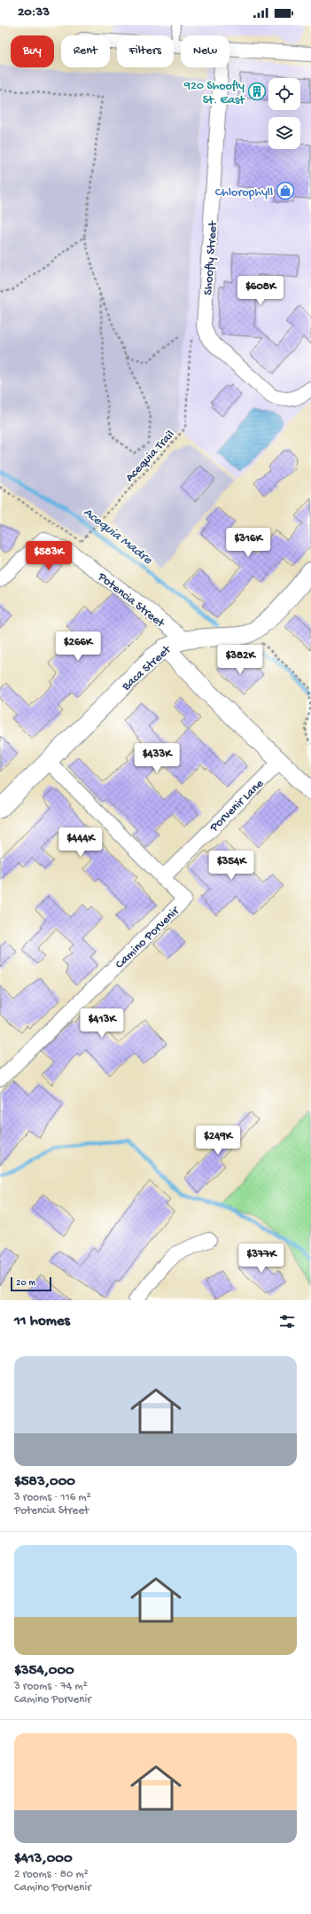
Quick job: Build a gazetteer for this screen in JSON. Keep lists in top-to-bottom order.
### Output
{
  "streets": {
    "street": [
      "Shoofly Street",
      "Potencia Street",
      "Baca Street",
      "Porvenir Lane",
      "Camino Porvenir"
    ],
    "path": ["Acequia Trail"]
  },
  "crossings": [
    ["Shoofly Street", "Acequia Trail"],
    ["Potencia Street", "Baca Street"],
    ["Baca Street", "Camino Porvenir"],
    ["Porvenir Lane", "Camino Porvenir"]
  ],
  "water": ["Acequia Madre"],
  "places": {
    "building": ["920 Shoofly St. East"],
    "shop": ["Chlorophyll"]
  },
  "scale_bar": "20 m",
  "page": {
    "status": "20:33",
    "chip": [
      "Buy",
      "Rent",
      "Filters",
      "New"
    ],
    "price": [
      "$608K",
      "$316K",
      "$583K",
      "$266K",
      "$382K",
      "$433K",
      "$444K",
      "$354K",
      "$413K",
      "$249K",
      "$377K"
    ],
    "scale": "20 m",
    "heading": "11 homes",
    "list": [
      {
        "name": "$583,000",
        "note": "3 rooms · 116 m² · Potencia Street"
      },
      {
        "name": "$354,000",
        "note": "3 rooms · 74 m² · Camino Porvenir"
      },
      {
        "name": "$413,000",
        "note": "2 rooms · 80 m² · Camino Porvenir"
      }
    ]
  }
}
